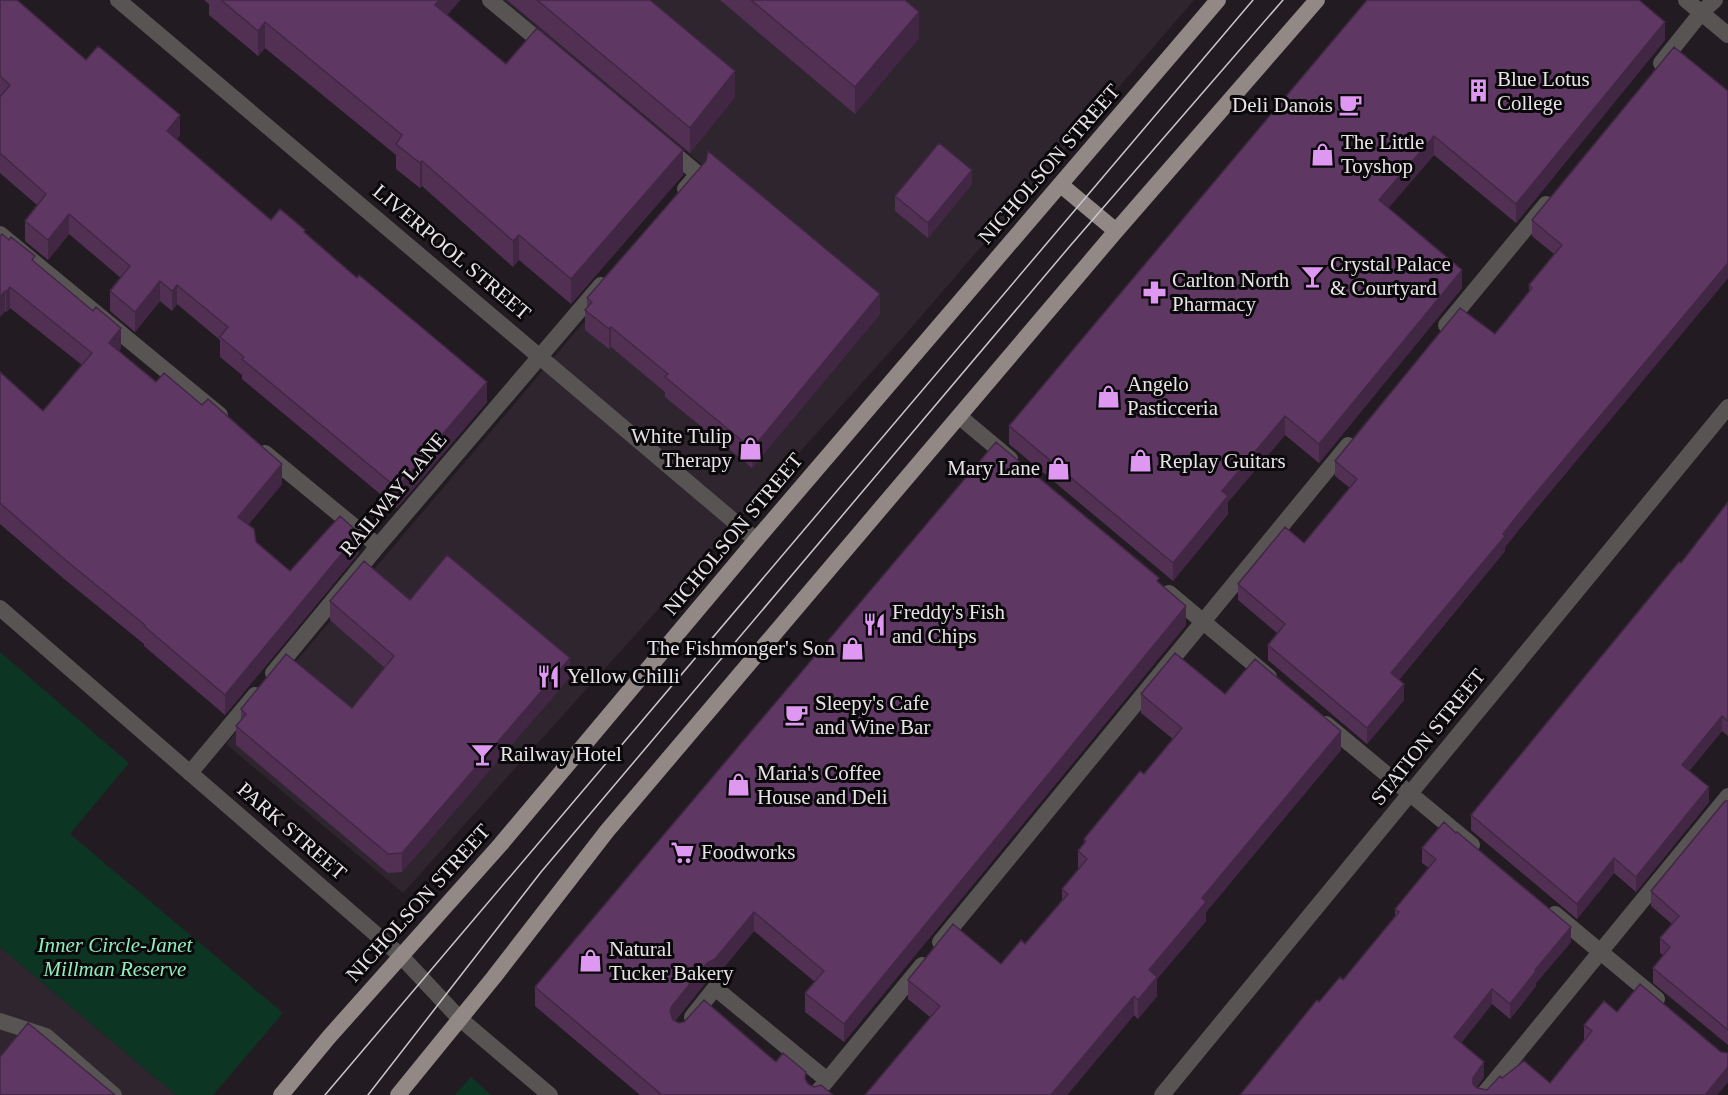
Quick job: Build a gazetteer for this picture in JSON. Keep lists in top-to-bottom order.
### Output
{
  "streets": {
    "main road": ["NICHOLSON STREET"],
    "street": [
      "LIVERPOOL STREET",
      "RAILWAY LANE",
      "STATION STREET",
      "PARK STREET"
    ]
  },
  "crossings": [
    ["NICHOLSON STREET", "LIVERPOOL STREET"],
    ["NICHOLSON STREET", "PARK STREET"],
    ["LIVERPOOL STREET", "RAILWAY LANE"],
    ["RAILWAY LANE", "PARK STREET"]
  ],
  "parks": ["Inner Circle-Janet Millman Reserve"],
  "places": {
    "building": ["Blue Lotus College"],
    "cafe": ["Deli Danois", "Sleepy's Cafe and Wine Bar"],
    "shop": [
      "The Little Toyshop",
      "Angelo Pasticceria",
      "White Tulip Therapy",
      "Replay Guitars",
      "Mary Lane",
      "The Fishmonger's Son",
      "Maria's Coffee House and Deli",
      "Natural Tucker Bakery"
    ],
    "bar": ["Crystal Palace & Courtyard", "Railway Hotel"],
    "pharmacy": ["Carlton North Pharmacy"],
    "restaurant": ["Freddy's Fish and Chips", "Yellow Chilli"],
    "supermarket": ["Foodworks"]
  }
}
